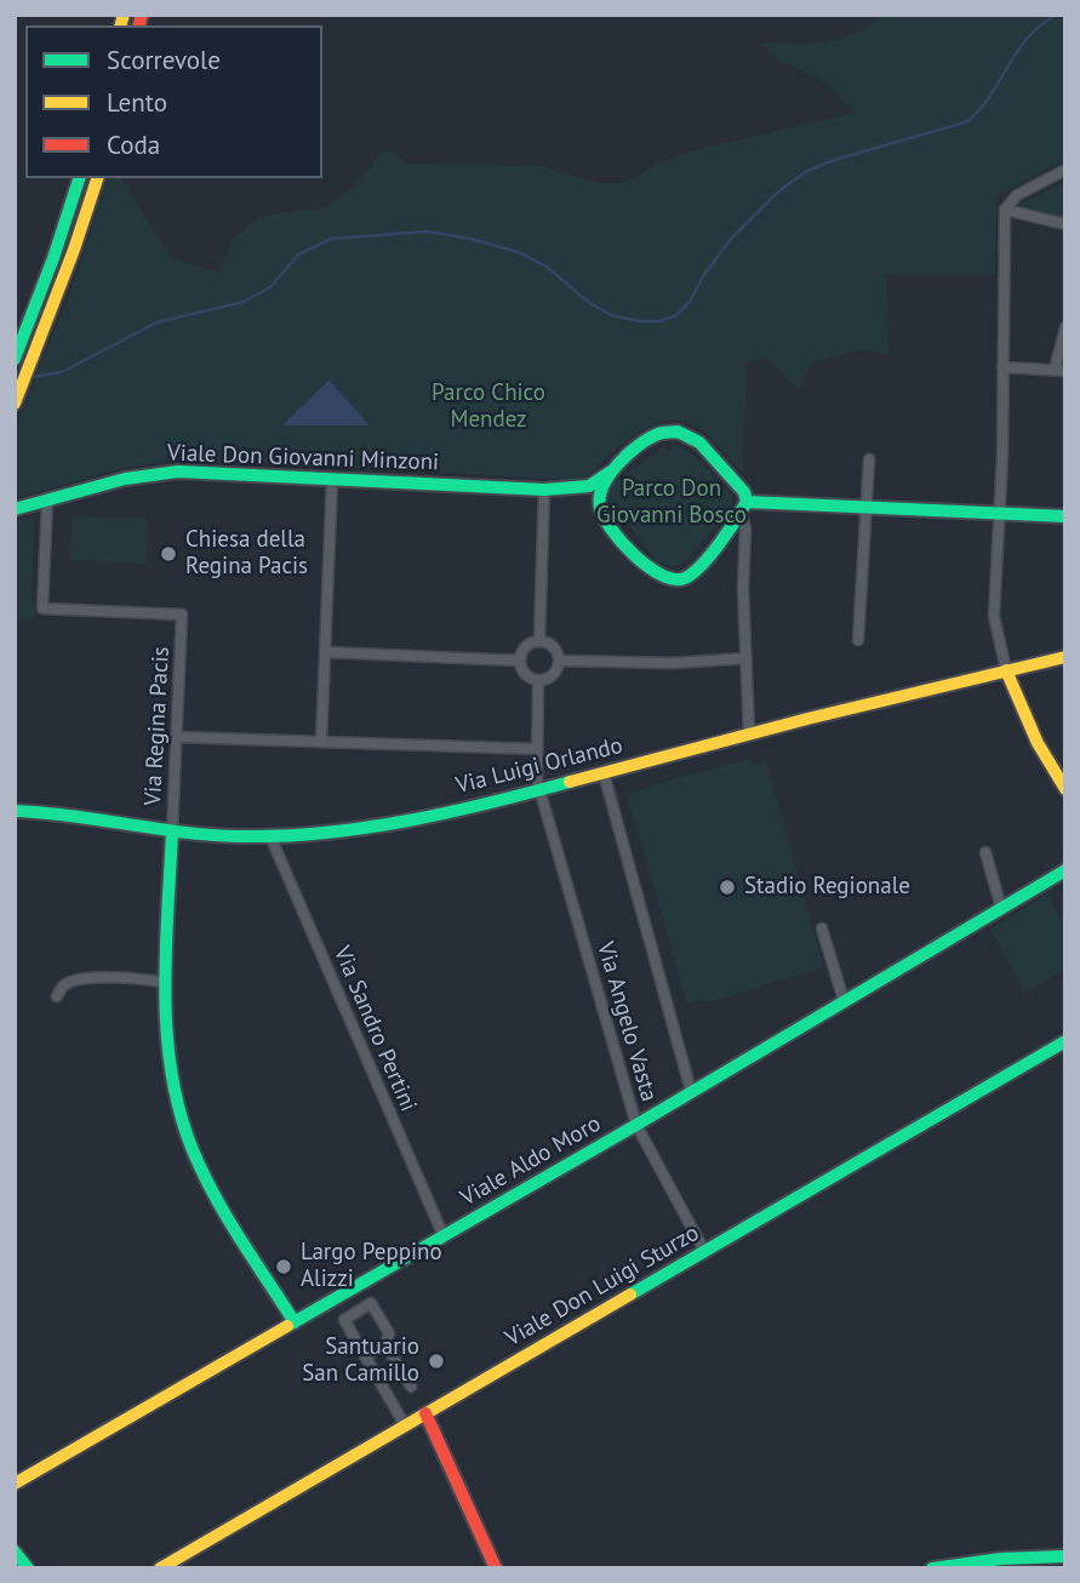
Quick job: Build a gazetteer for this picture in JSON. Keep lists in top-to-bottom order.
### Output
{
  "streets": {
    "main road": [
      "Viale Don Giovanni Minzoni",
      "Via Luigi Orlando",
      "Viale Aldo Moro",
      "Viale Don Luigi Sturzo"
    ],
    "street": ["Via Regina Pacis", "Via Angelo Vasta", "Via Sandro Pertini"]
  },
  "crossings": [
    ["Viale Don Giovanni Minzoni", "Via Regina Pacis"],
    ["Via Regina Pacis", "Via Luigi Orlando"],
    ["Via Luigi Orlando", "Via Angelo Vasta"],
    ["Via Luigi Orlando", "Via Sandro Pertini"],
    ["Via Angelo Vasta", "Viale Aldo Moro"],
    ["Via Angelo Vasta", "Viale Don Luigi Sturzo"],
    ["Via Sandro Pertini", "Viale Aldo Moro"]
  ],
  "parks": ["Parco Chico Mendez", "Parco Don Giovanni Bosco"],
  "places": [
    "Chiesa della Regina Pacis",
    "Stadio Regionale",
    "Largo Peppino Alizzi",
    "Santuario San Camillo"
  ],
  "legend": ["Scorrevole", "Lento", "Coda"]
}
